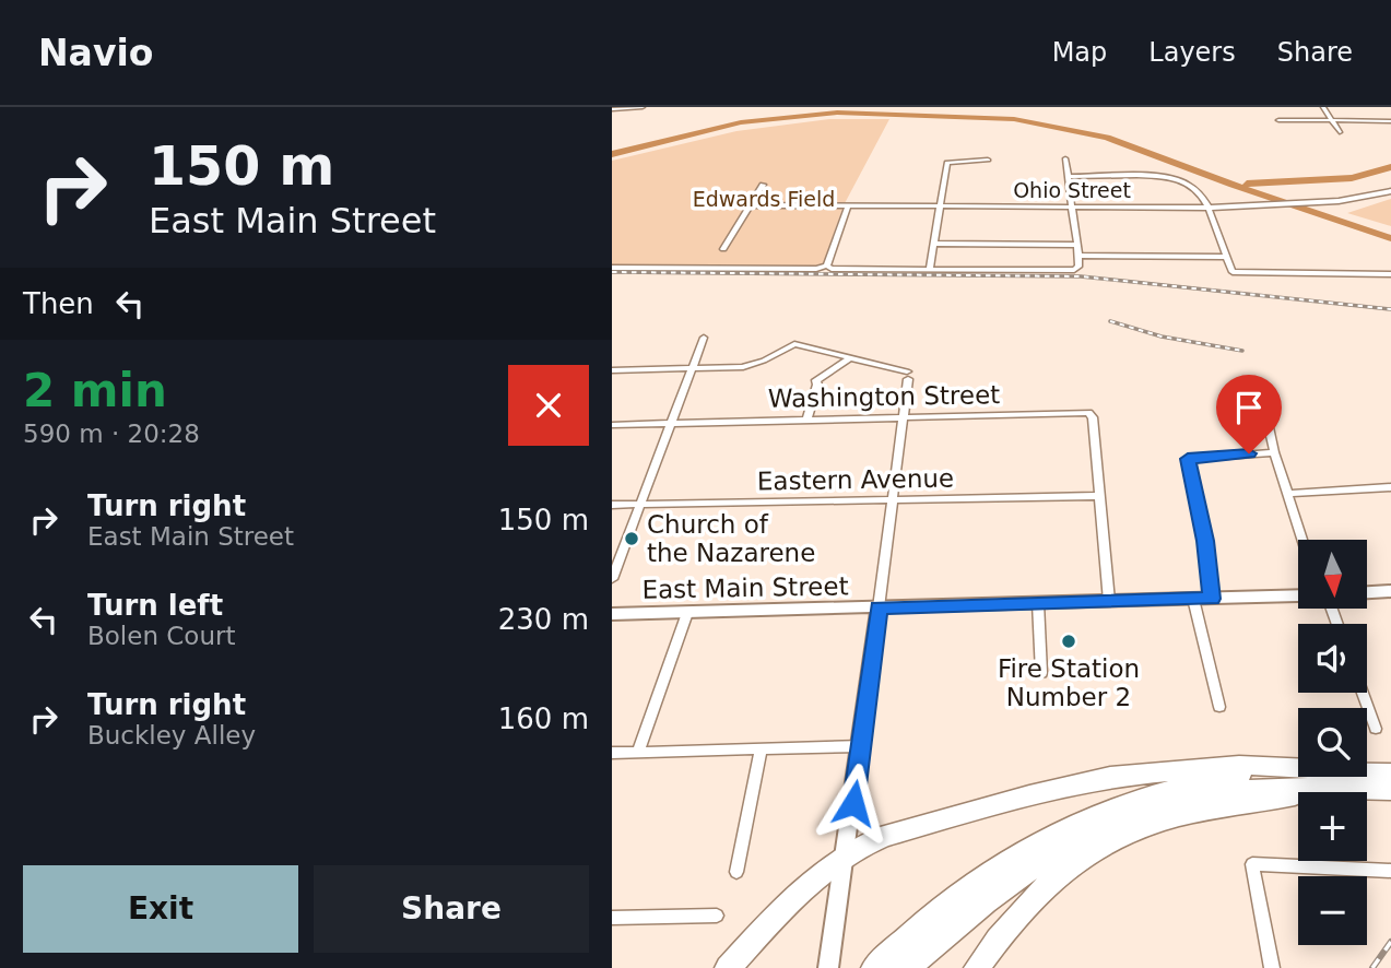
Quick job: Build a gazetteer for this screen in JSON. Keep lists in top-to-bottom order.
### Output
{
  "streets": {
    "main road": ["East Main Street"],
    "street": ["Ohio Street", "Washington Street", "Eastern Avenue"]
  },
  "crossings": [
    ["Washington Street", "Eastern Avenue"]
  ],
  "parks": ["Edwards Field"],
  "places": ["Church of the Nazarene", "Fire Station Number 2"],
  "north": "bottom",
  "page": {
    "header": "Navio",
    "nav": ["Map", "Layers", "Share"],
    "turn": ["150 m", "East Main Street"],
    "then": "Then",
    "heading": ["2 min", "590 m · 20:28"],
    "list": [
      {
        "name": "Turn right",
        "note": "East Main Street",
        "value": "150 m"
      },
      {
        "name": "Turn left",
        "note": "Bolen Court",
        "value": "230 m"
      },
      {
        "name": "Turn right",
        "note": "Buckley Alley",
        "value": "160 m"
      }
    ],
    "map_buttons": ["+", "−"],
    "buttons": ["Exit", "Share"]
  }
}
